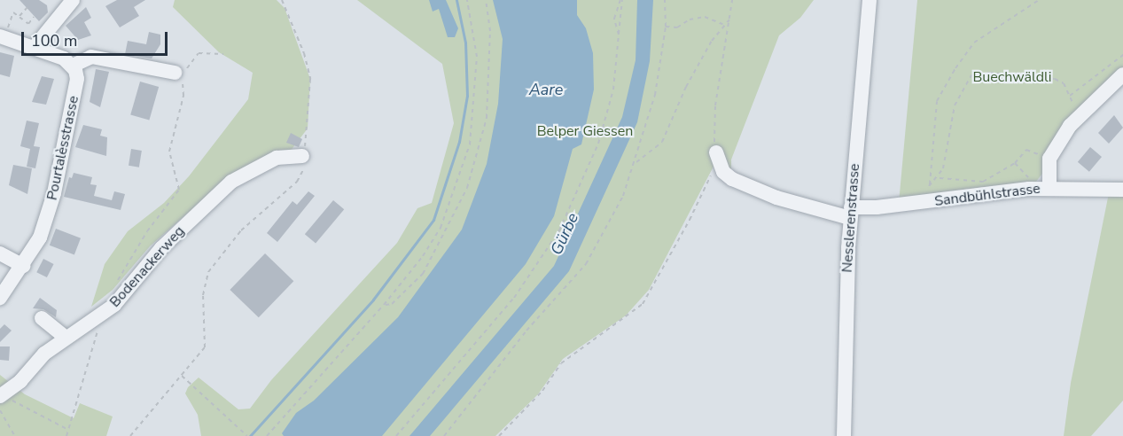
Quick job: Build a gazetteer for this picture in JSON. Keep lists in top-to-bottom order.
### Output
{
  "streets": {
    "street": [
      "Pourtalèsstrasse",
      "Sandbühlstrasse",
      "Nesslerenstrasse",
      "Bodenackerweg"
    ]
  },
  "crossings": [
    ["Sandbühlstrasse", "Nesslerenstrasse"]
  ],
  "water": ["Aare", "Gürbe"],
  "parks": ["Buechwäldli", "Belper Giessen"],
  "scale_bar": "100 m"
}
